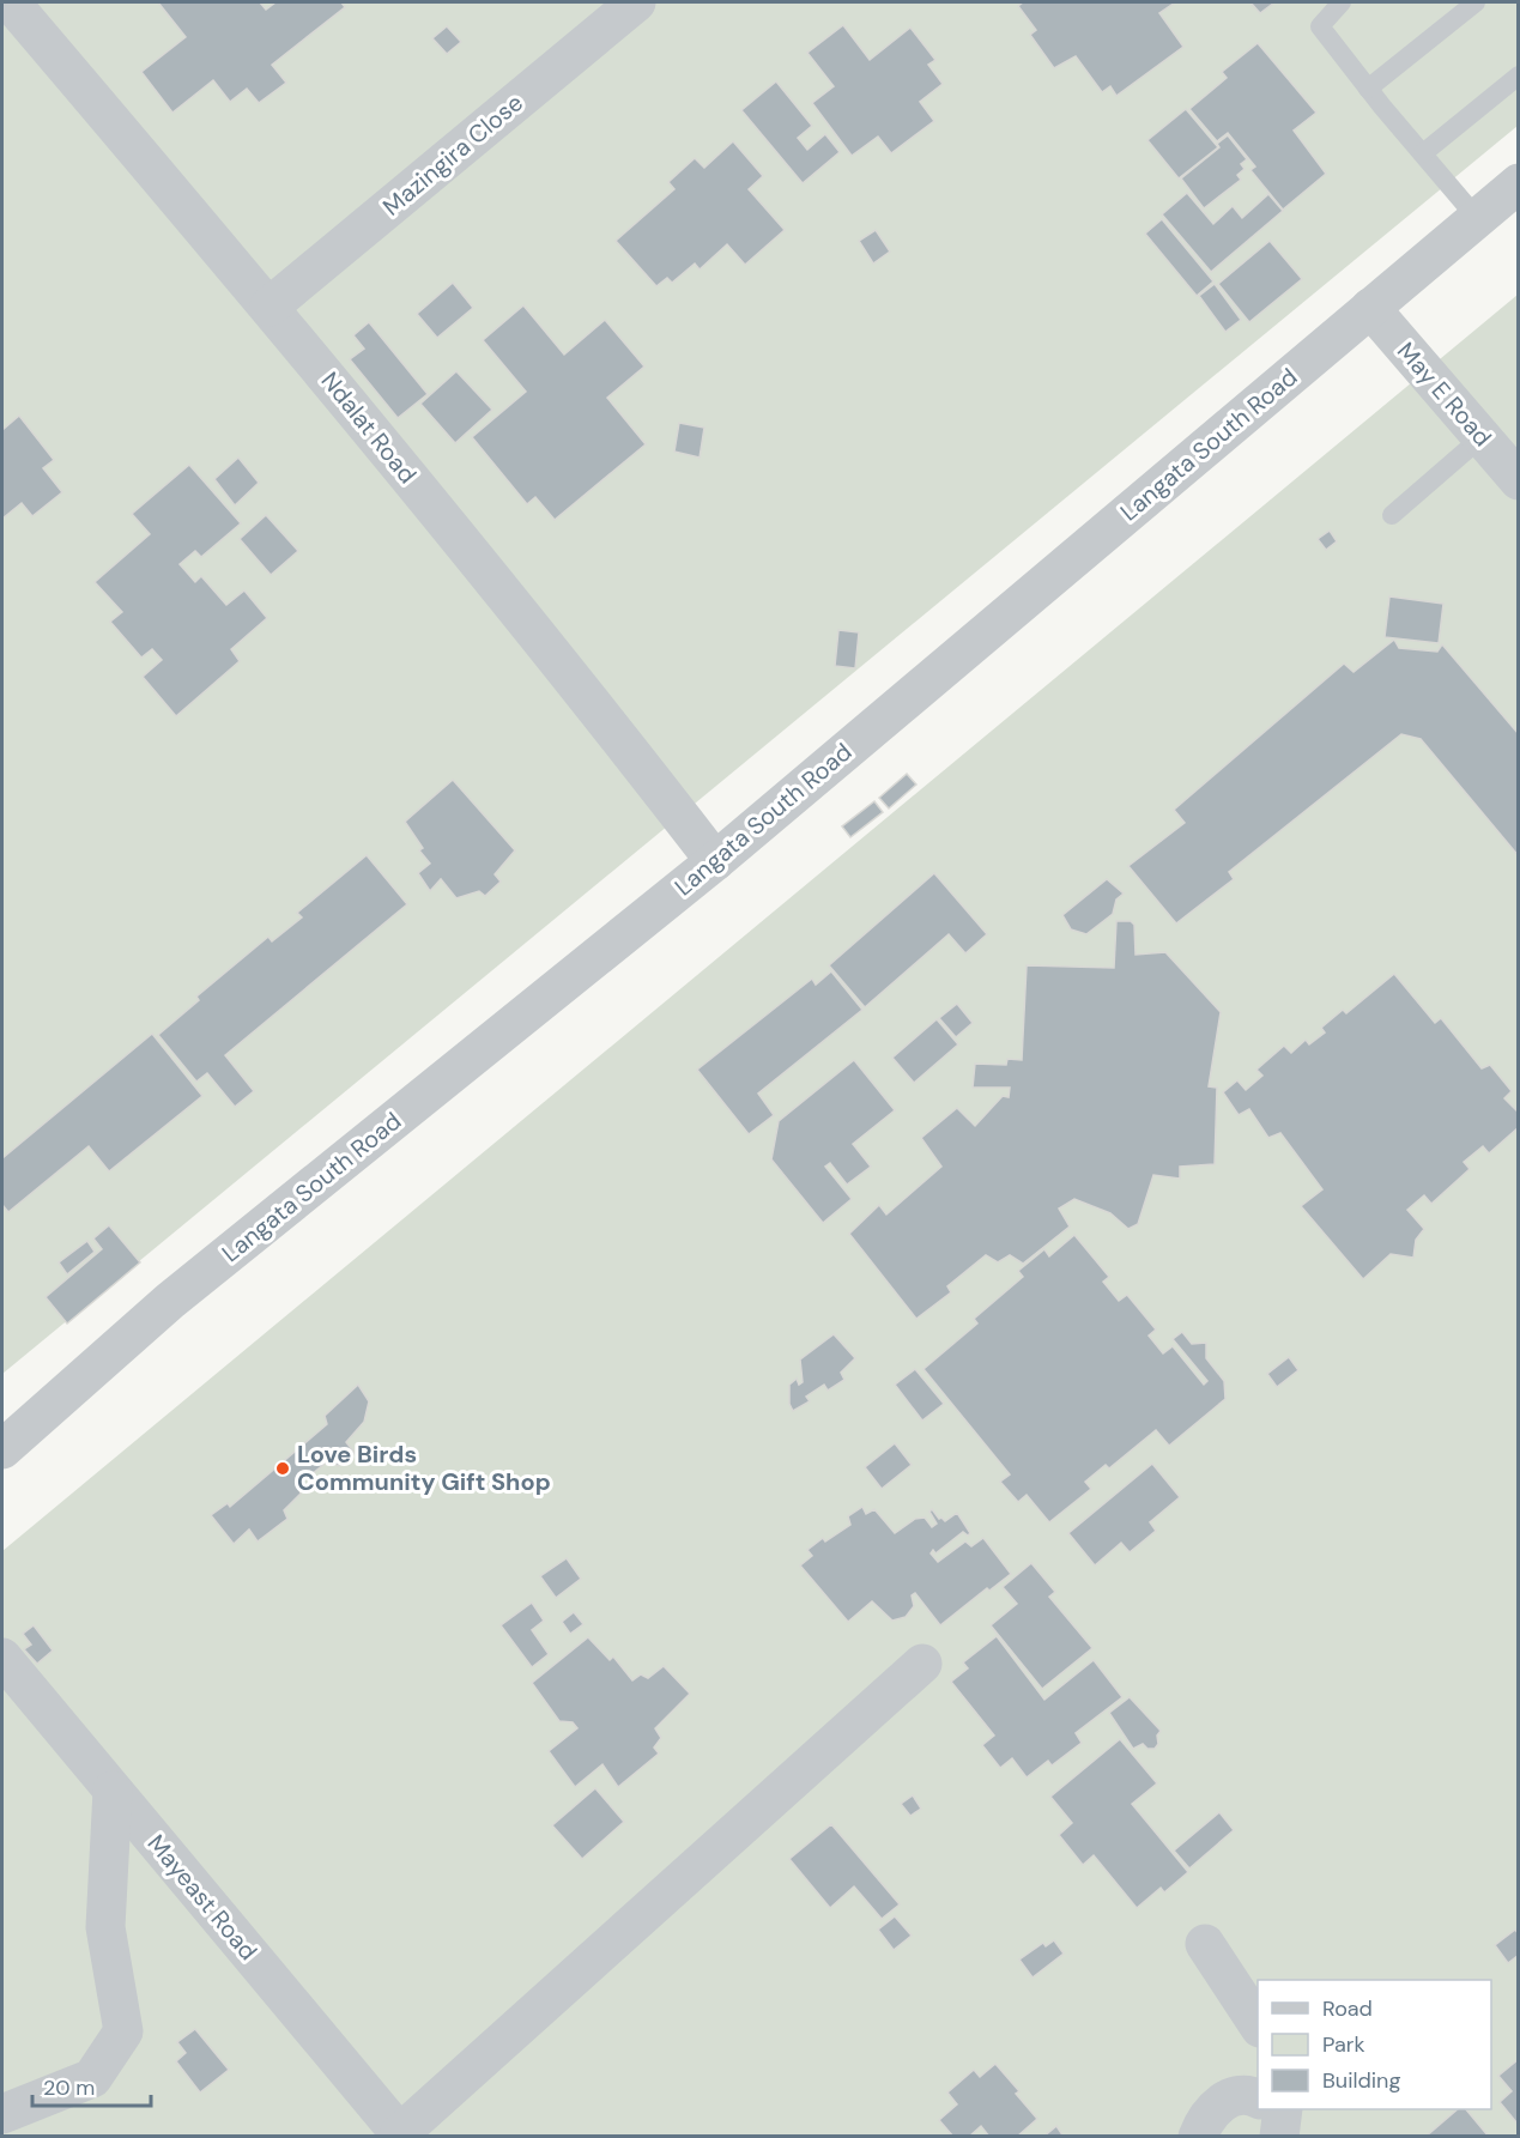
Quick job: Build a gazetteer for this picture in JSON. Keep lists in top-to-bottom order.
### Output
{
  "streets": {
    "street": [
      "Mazingira Close",
      "May E Road",
      "Ndalat Road",
      "Langata South Road",
      "Mayeast Road"
    ]
  },
  "crossings": [
    ["Mazingira Close", "Ndalat Road"],
    ["May E Road", "Langata South Road"],
    ["Ndalat Road", "Langata South Road"]
  ],
  "places": ["Love Birds Community Gift Shop"],
  "legend": ["Road", "Park", "Building"],
  "scale_bar": "20 m"
}
